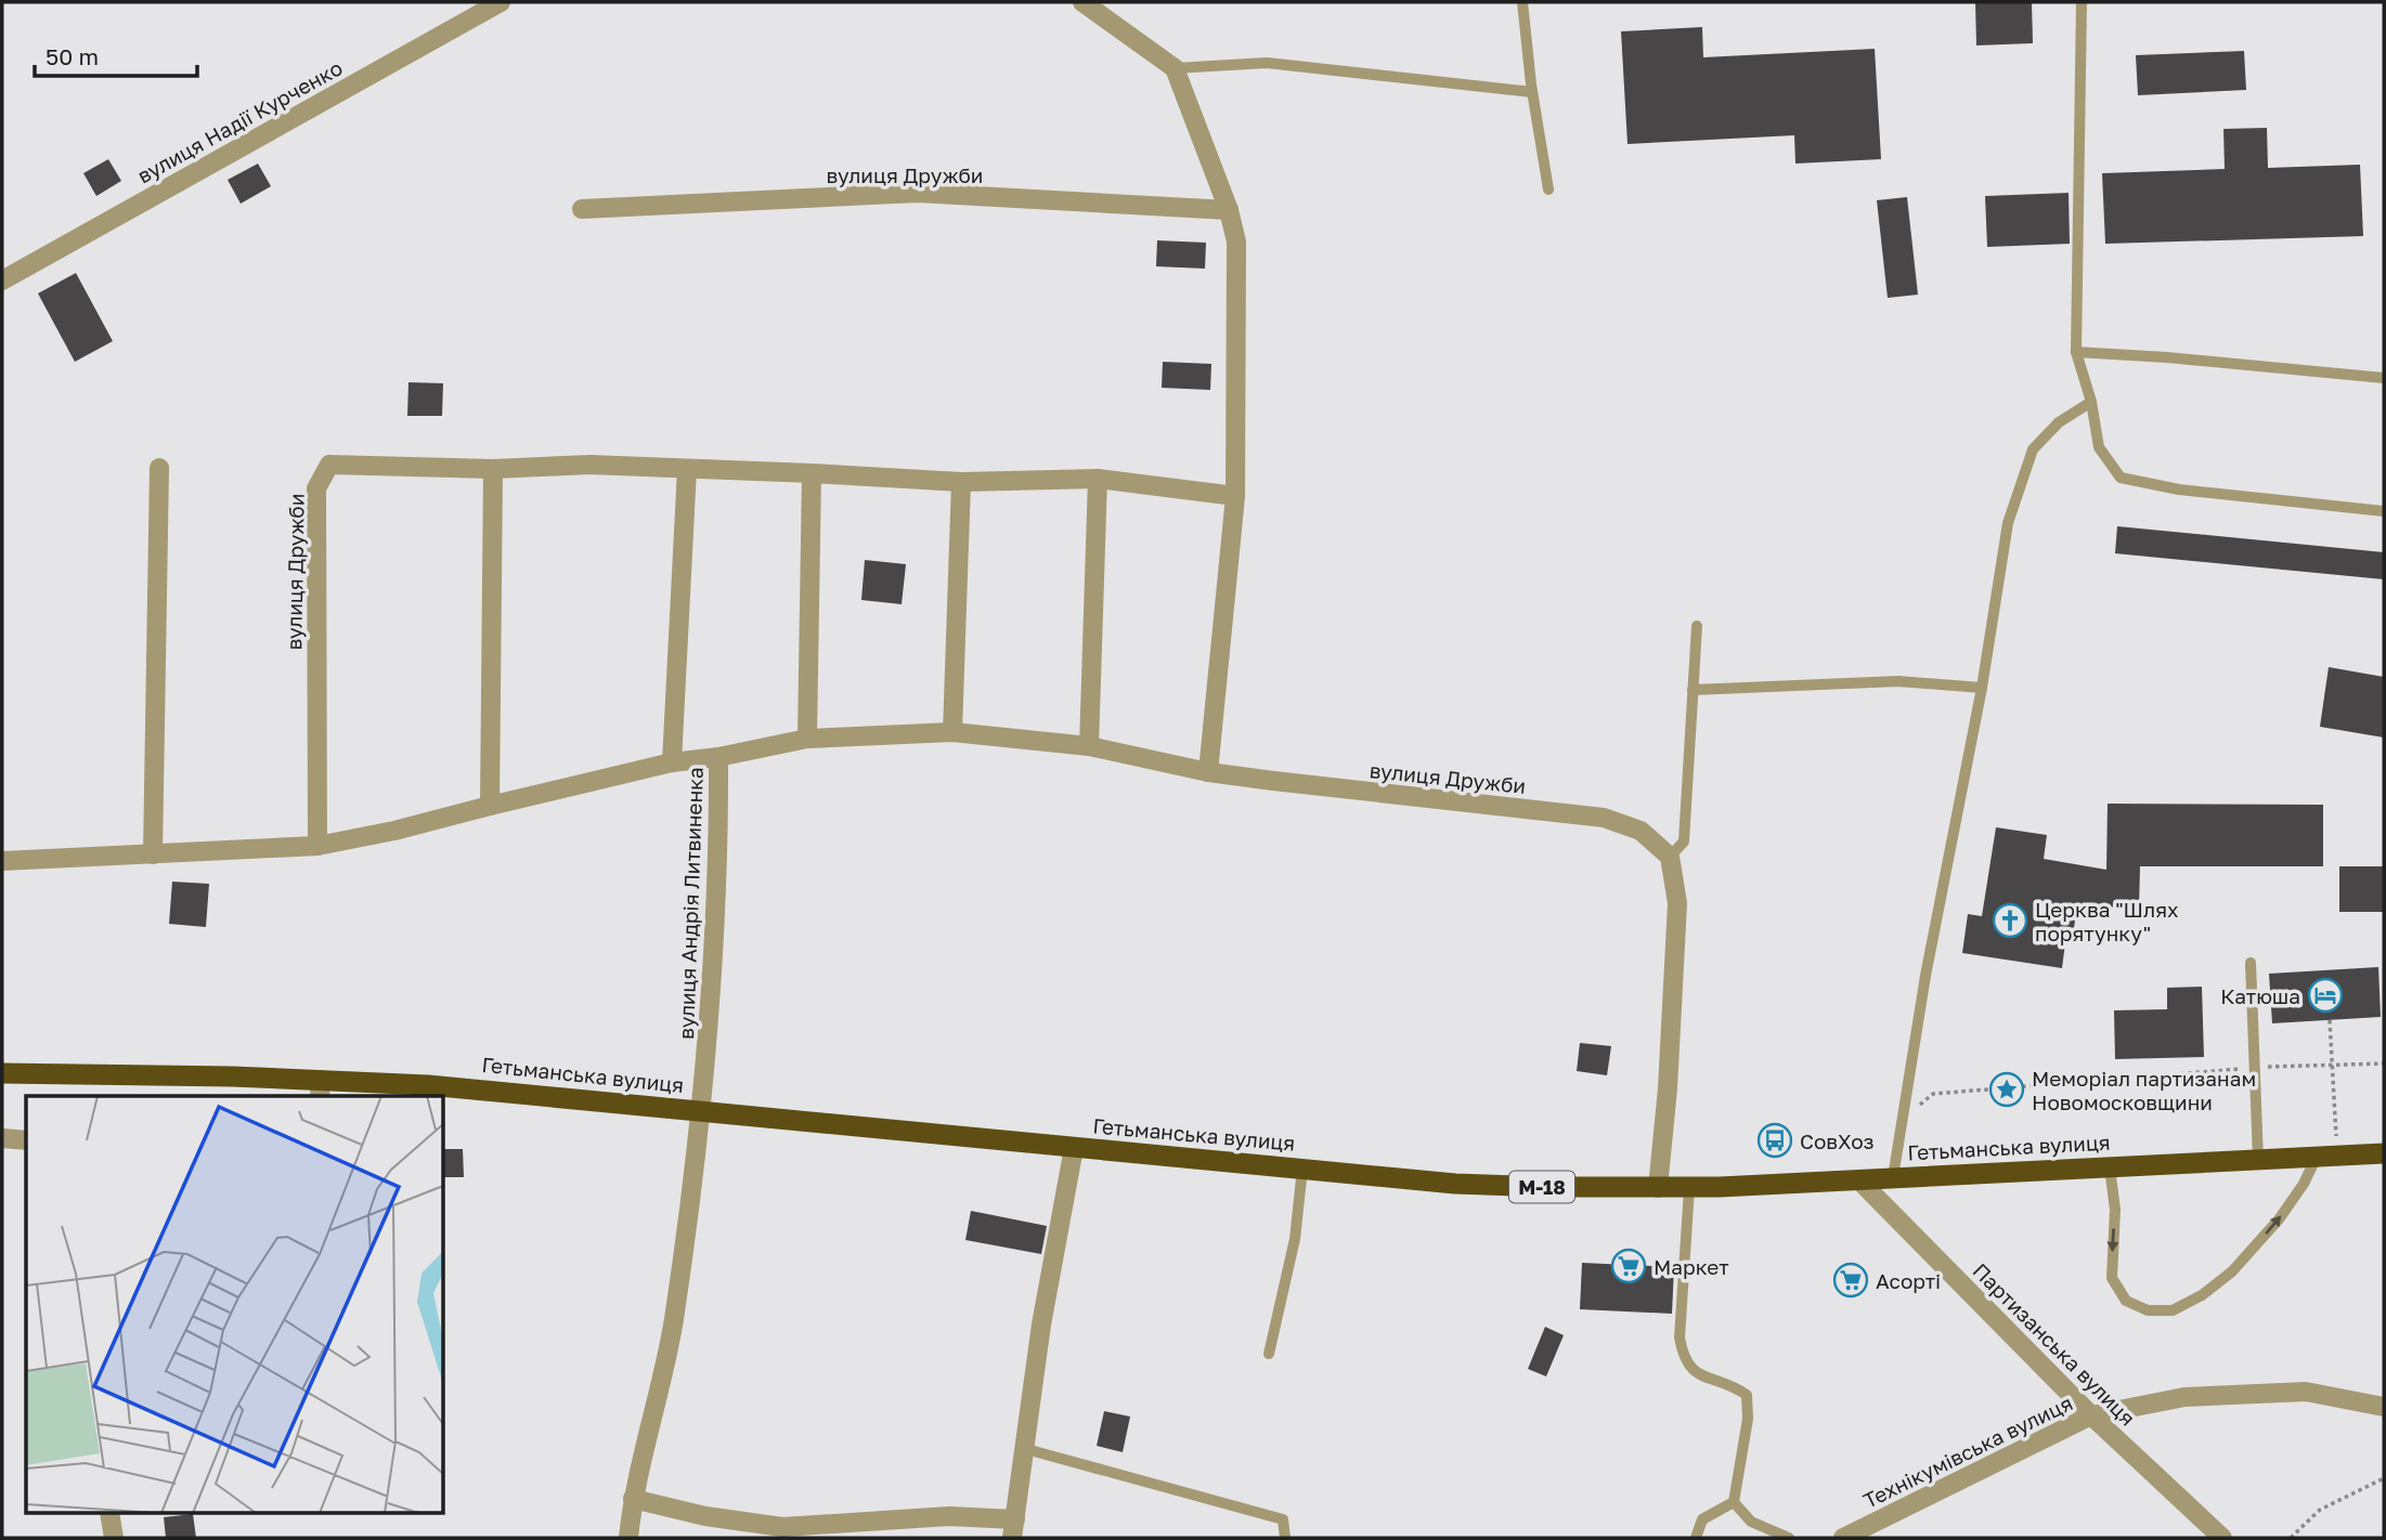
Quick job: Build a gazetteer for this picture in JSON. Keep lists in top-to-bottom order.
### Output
{
  "streets": {
    "highway": ["Гетьманська вулиця", "М-18"],
    "street": [
      "вулиця Надії Курченко",
      "вулиця Дружби",
      "вулиця Андрія Литвиненка",
      "Партизанська вулиця",
      "Технікумівська вулиця"
    ]
  },
  "crossings": [
    ["вулиця Дружби", "вулиця Андрія Литвиненка"],
    ["вулиця Андрія Литвиненка", "Гетьманська вулиця"],
    ["Гетьманська вулиця", "Партизанська вулиця"],
    ["Партизанська вулиця", "Технікумівська вулиця"]
  ],
  "places": {
    "church": ["Церква \"Шлях порятунку\""],
    "hotel": ["Катюша"],
    "place": ["Меморіал партизанам Новомосковщини"],
    "bus stop": ["СовХоз"],
    "supermarket": ["Маркет", "Асорті"]
  },
  "scale_bar": "50 m"
}
